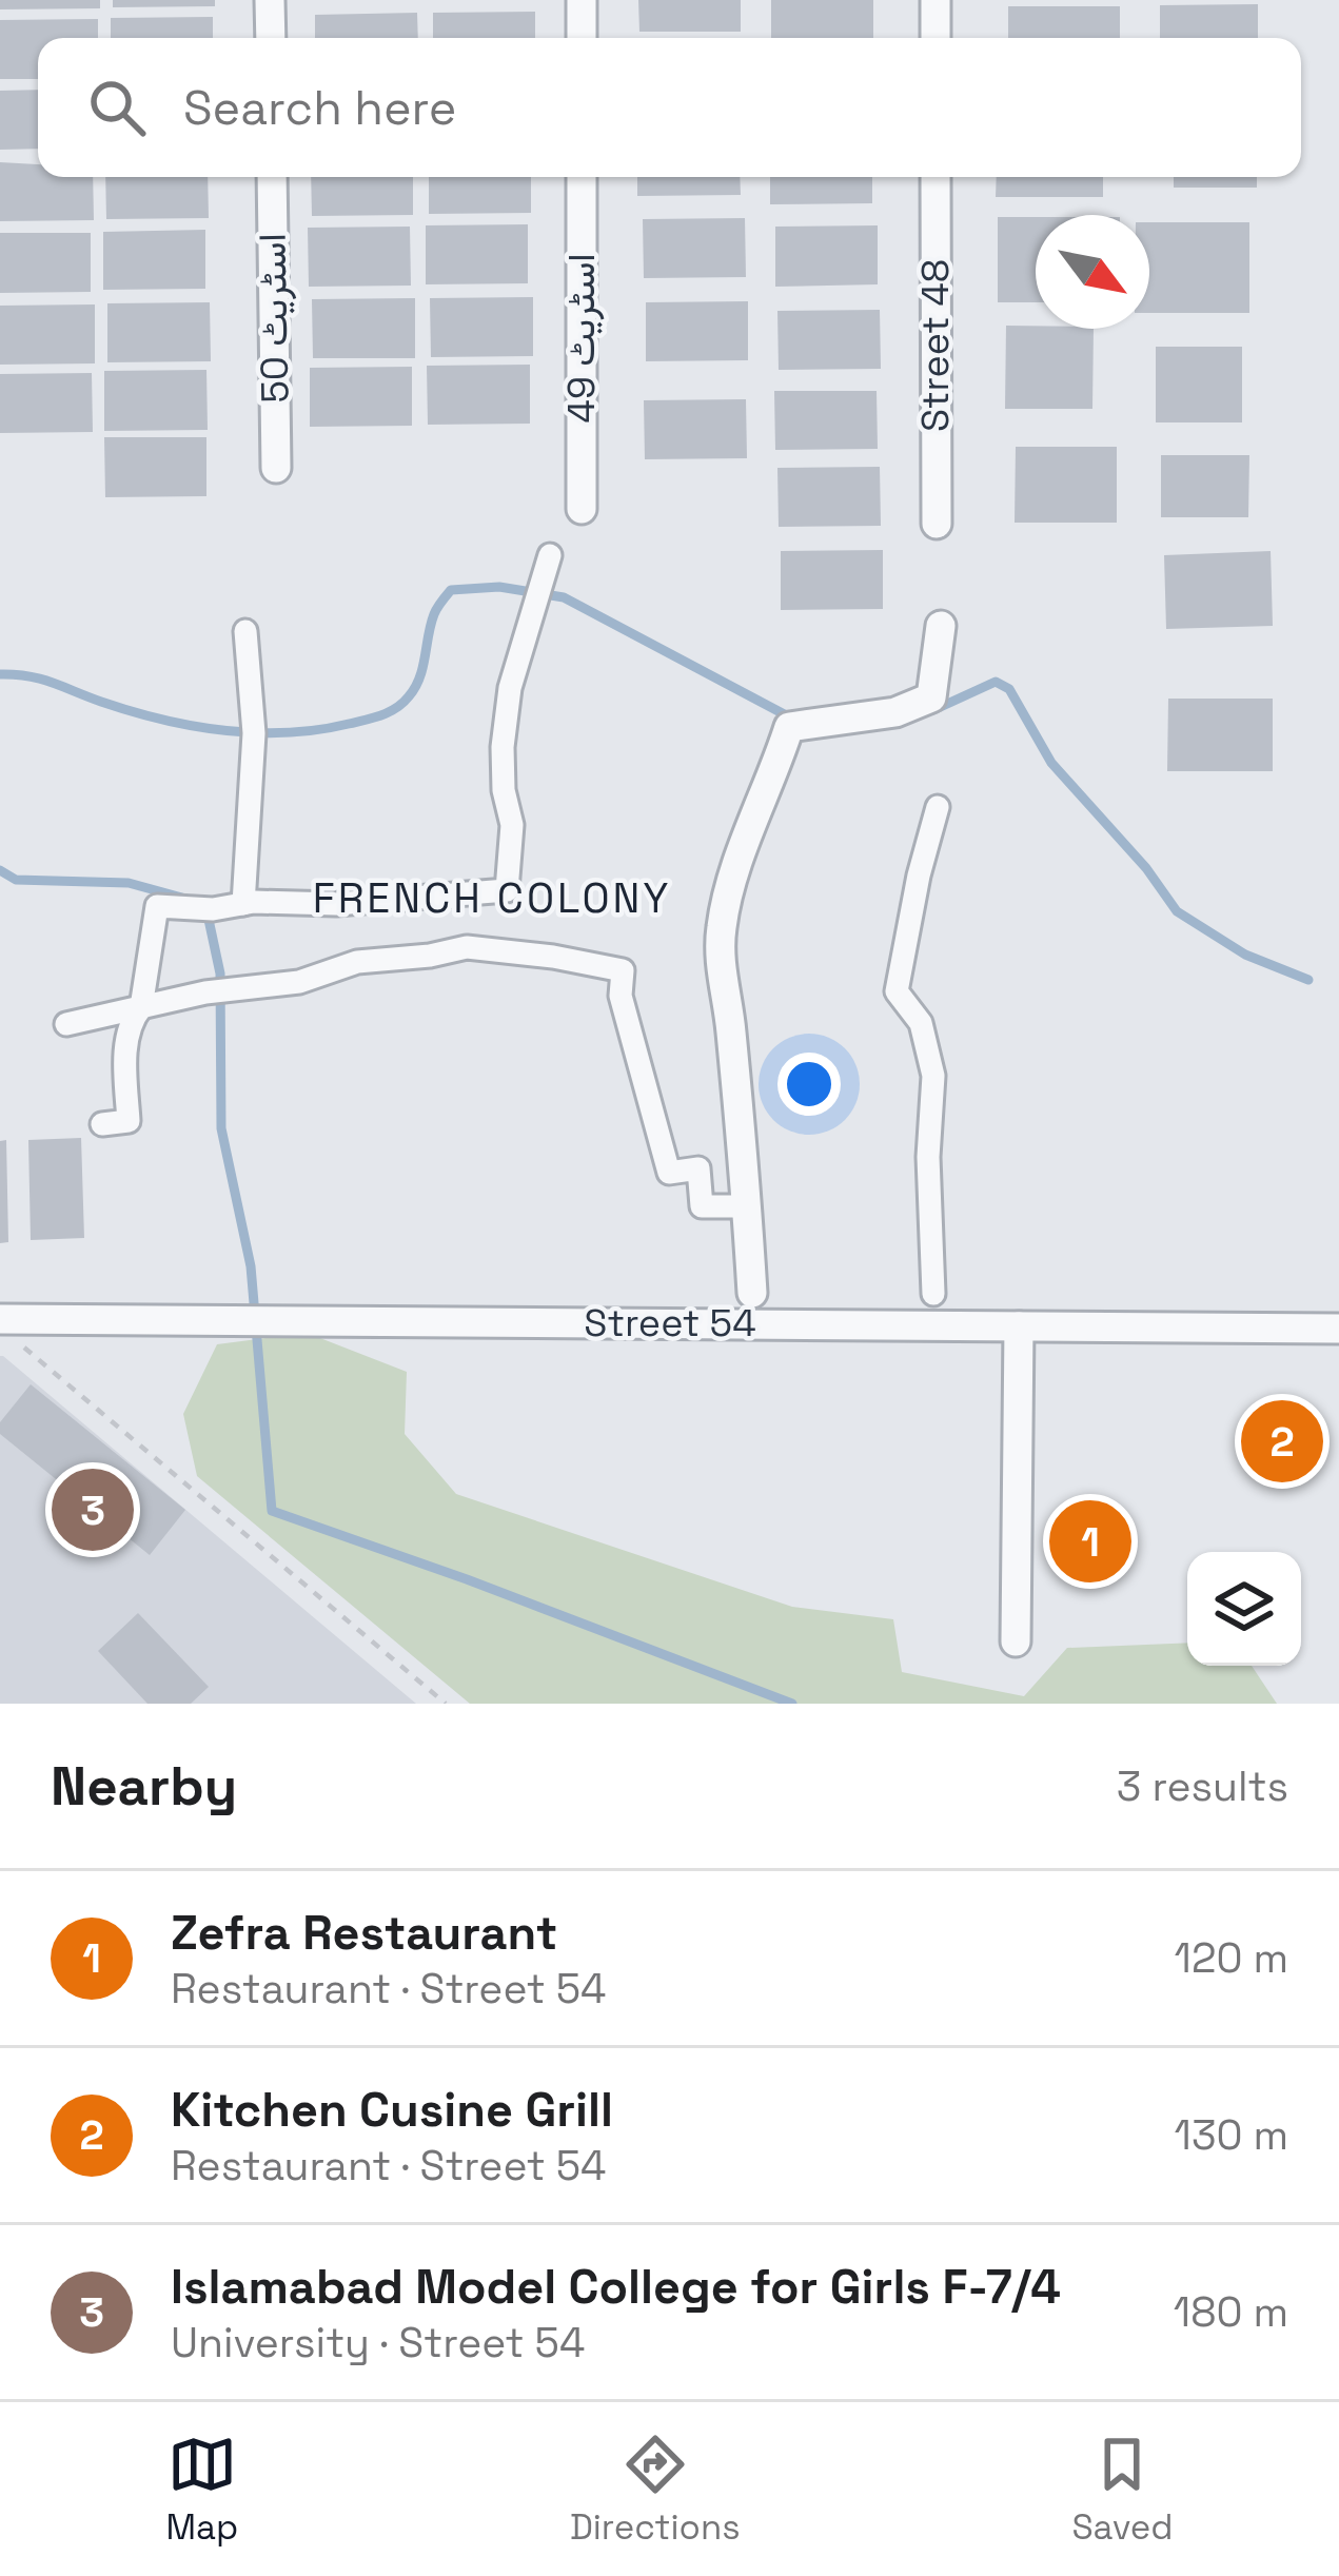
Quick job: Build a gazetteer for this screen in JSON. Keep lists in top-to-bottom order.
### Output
{
  "streets": {
    "street": [
      "اسٹریٹ 50",
      "اسٹریٹ 49",
      "Street 48",
      "Street 54"
    ]
  },
  "districts": ["FRENCH COLONY"],
  "north": "bottom right",
  "page": {
    "search": "Search here",
    "pins": ["2", "3", "1"],
    "heading": ["Nearby", "3 results"],
    "list": [
      {
        "mark": "1",
        "name": "Zefra Restaurant",
        "note": "Restaurant · Street 54",
        "value": "120 m"
      },
      {
        "mark": "2",
        "name": "Kitchen Cusine Grill",
        "note": "Restaurant · Street 54",
        "value": "130 m"
      },
      {
        "mark": "3",
        "name": "Islamabad Model College for Girls F-7/4",
        "note": "University · Street 54",
        "value": "180 m"
      }
    ],
    "nav": ["Map", "Directions", "Saved"]
  }
}
